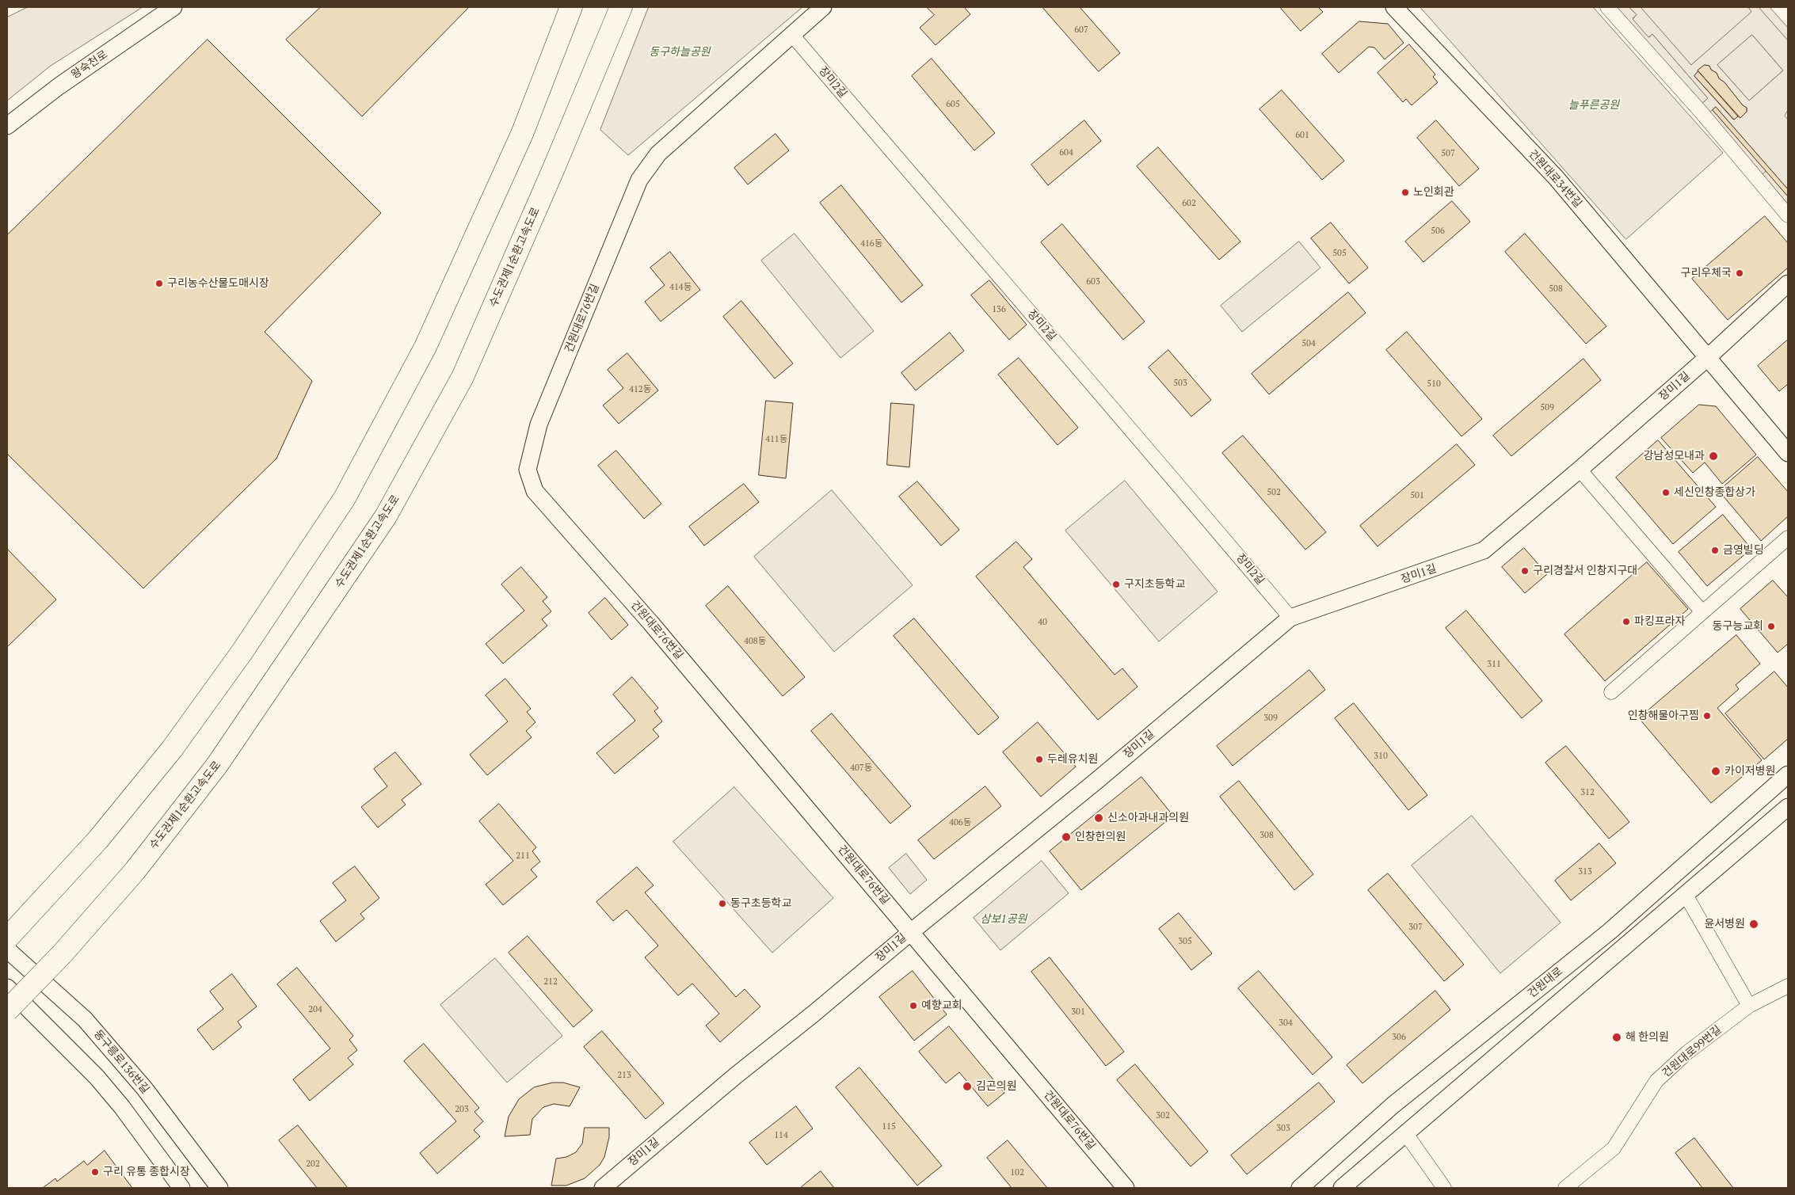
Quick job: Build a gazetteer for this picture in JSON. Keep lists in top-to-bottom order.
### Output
{
  "streets": {
    "highway": ["수도권제1순환고속도로"],
    "street": [
      "왕숙천로",
      "장미2길",
      "건원대로34번길",
      "건원대로76번길",
      "장미1길",
      "건원대로",
      "건원대로99번길",
      "동구릉로136번길"
    ]
  },
  "crossings": [
    ["장미2길", "건원대로76번길"],
    ["장미2길", "장미1길"],
    ["건원대로34번길", "장미1길"],
    ["건원대로76번길", "장미1길"]
  ],
  "parks": ["동구하늘공원", "늘푸른공원", "삼보1공원"],
  "places": [
    "노인회관",
    "구리우체국",
    "구리농수산물도매시장",
    "강남성모내과",
    "세신인창종합상가",
    "금영빌딩",
    "구리경찰서 인창지구대",
    "구지초등학교",
    "파킹프라자",
    "동구능교회",
    "인창해물아구찜",
    "두레유치원",
    "카이저병원",
    "신소아과내과의원",
    "인창한의원",
    "동구초등학교",
    "윤서병원",
    "예향교회",
    "해 한의원",
    "김곤의원",
    "구리 유통 종합시장"
  ],
  "house_numbers": [
    "607",
    "605",
    "601",
    "604",
    "507",
    "602",
    "506",
    "416동",
    "505",
    "603",
    "414동",
    "508",
    "136",
    "504",
    "503",
    "510",
    "412동",
    "509",
    "411동",
    "502",
    "501",
    "40",
    "408동",
    "311",
    "309",
    "310",
    "407동",
    "312",
    "406동",
    "308",
    "211",
    "313",
    "307",
    "305",
    "212",
    "204",
    "301",
    "304",
    "306",
    "213",
    "203",
    "302",
    "115",
    "303",
    "114",
    "202",
    "102"
  ]
}
